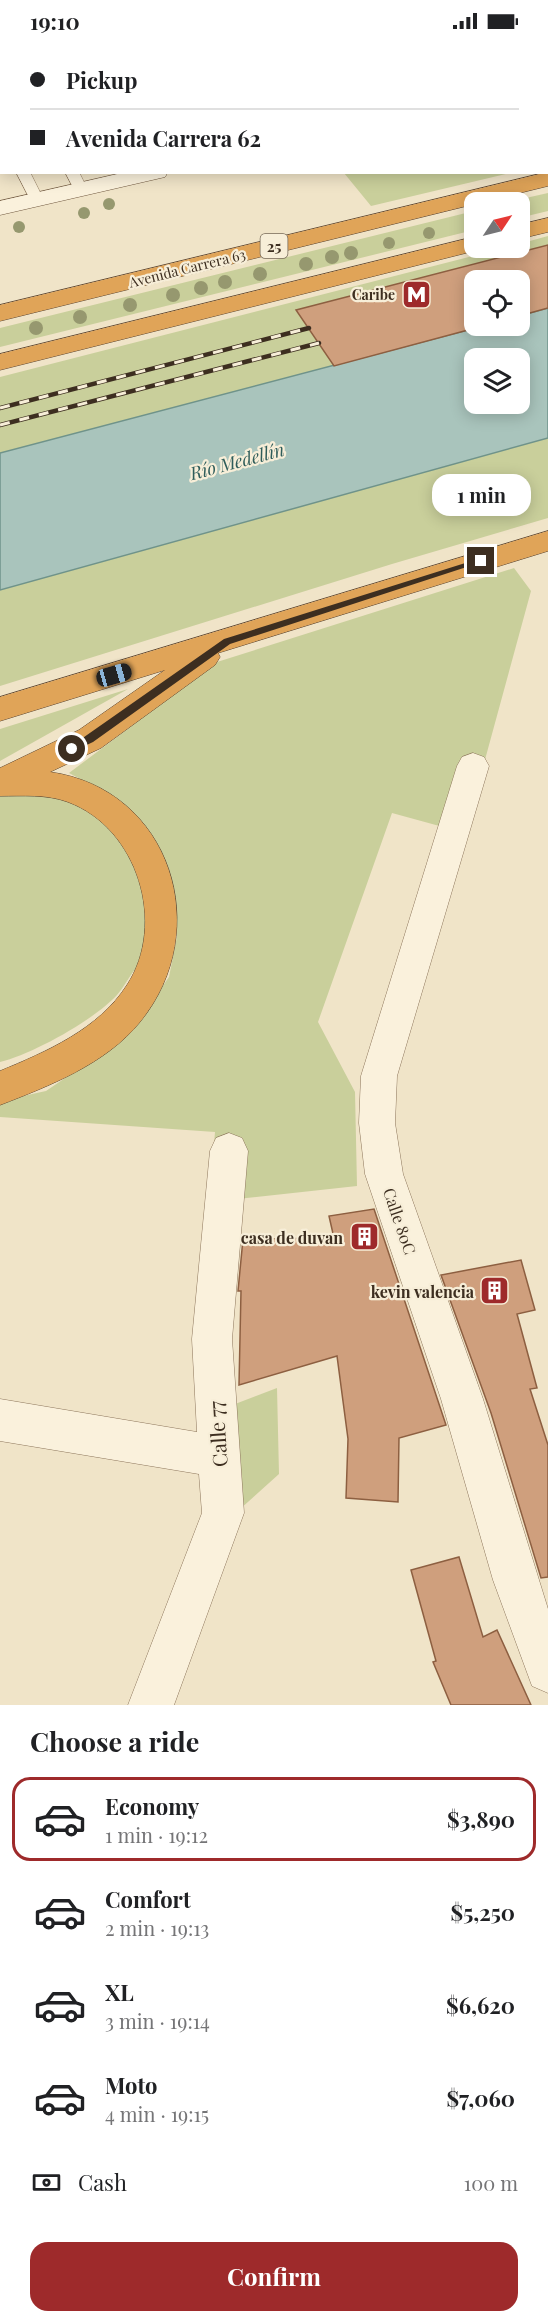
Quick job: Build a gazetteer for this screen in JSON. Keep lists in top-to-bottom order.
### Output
{
  "streets": {
    "highway": ["25", "Avenida Carrera 63"],
    "street": ["Calle 80C", "Calle 77"]
  },
  "water": ["Río Medellín"],
  "places": {
    "metro station": ["Caribe"],
    "building": ["casa de duvan", "kevin valencia"]
  },
  "north": "top right",
  "page": {
    "status": "19:10",
    "banner": ["Pickup", "Avenida Carrera 62"],
    "bubble": "1 min",
    "heading": "Choose a ride",
    "list": [
      {
        "name": "Economy",
        "note": "1 min · 19:12",
        "value": "$3,890"
      },
      {
        "name": "Comfort",
        "note": "2 min · 19:13",
        "value": "$5,250"
      },
      {
        "name": "XL",
        "note": "3 min · 19:14",
        "value": "$6,620"
      },
      {
        "name": "Moto",
        "note": "4 min · 19:15",
        "value": "$7,060"
      }
    ],
    "pay": ["Cash", "100 m"],
    "buttons": "Confirm"
  }
}
